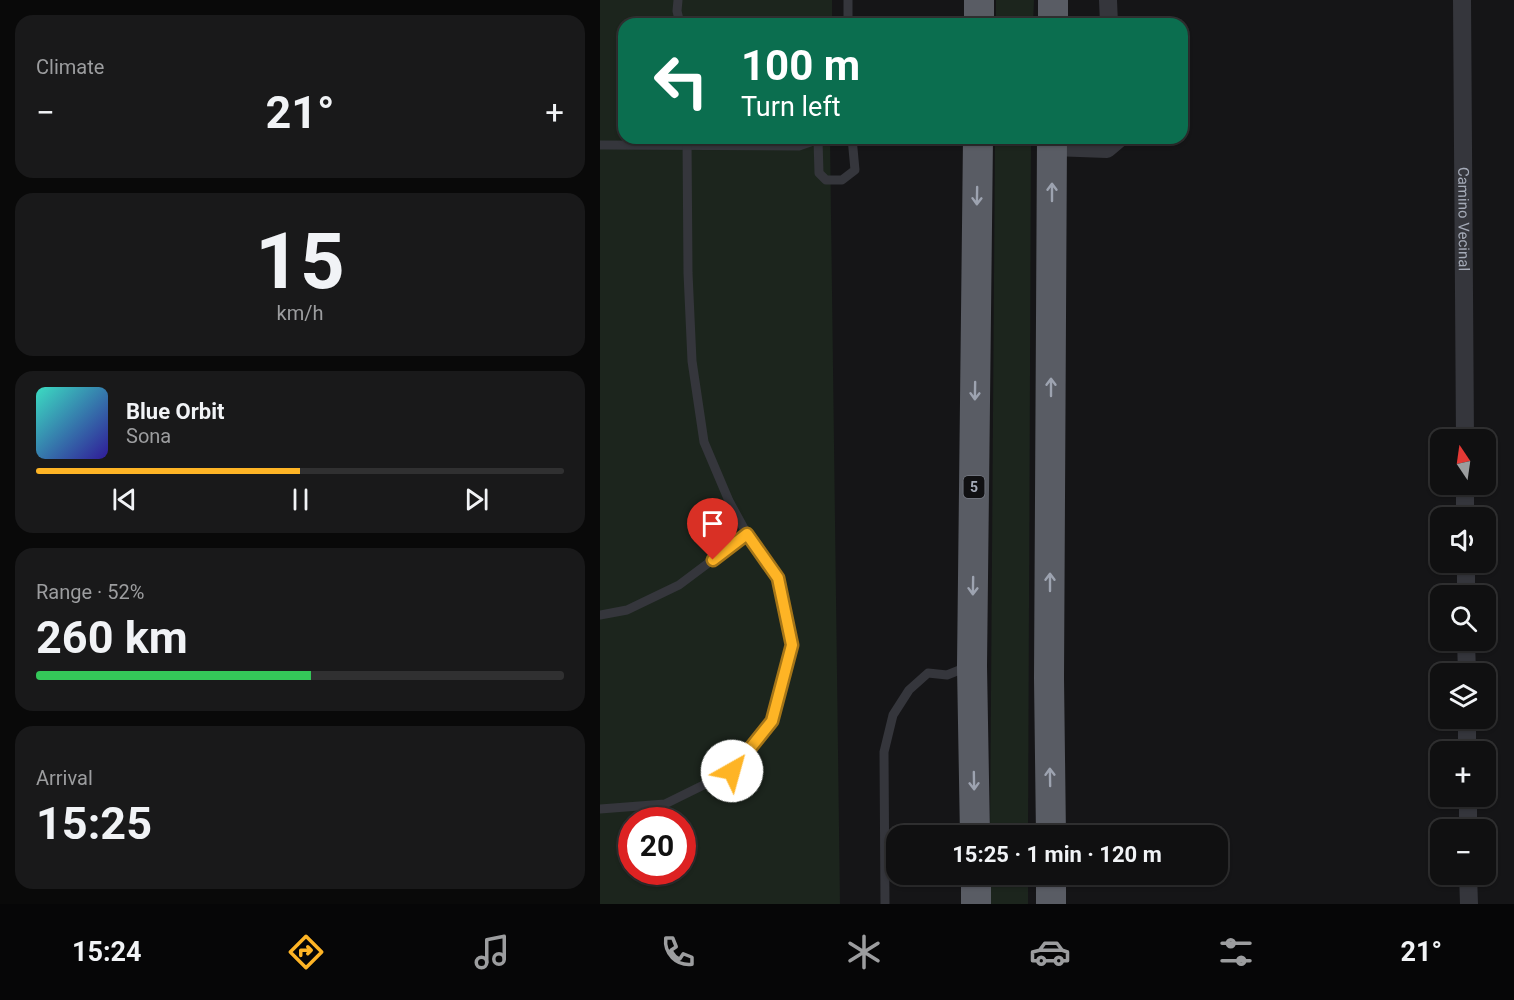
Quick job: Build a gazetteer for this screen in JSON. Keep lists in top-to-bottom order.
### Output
{
  "streets": {
    "highway": ["5"],
    "street": ["Camino Vecinal"]
  },
  "north": "top",
  "page": {
    "tile": [
      "Climate",
      ["15", "km/h"],
      ["Range · 52%", "260 km"],
      ["Arrival", "15:25"]
    ],
    "turn": ["100 m", "Turn left"],
    "heat": ["−", "21°", "+"],
    "song": ["Blue Orbit", "Sona"],
    "map_buttons": ["+", "−"],
    "limit": "20",
    "trip": "15:25 · 1 min · 120 m",
    "tabs": ["15:24", "21°"]
  }
}
